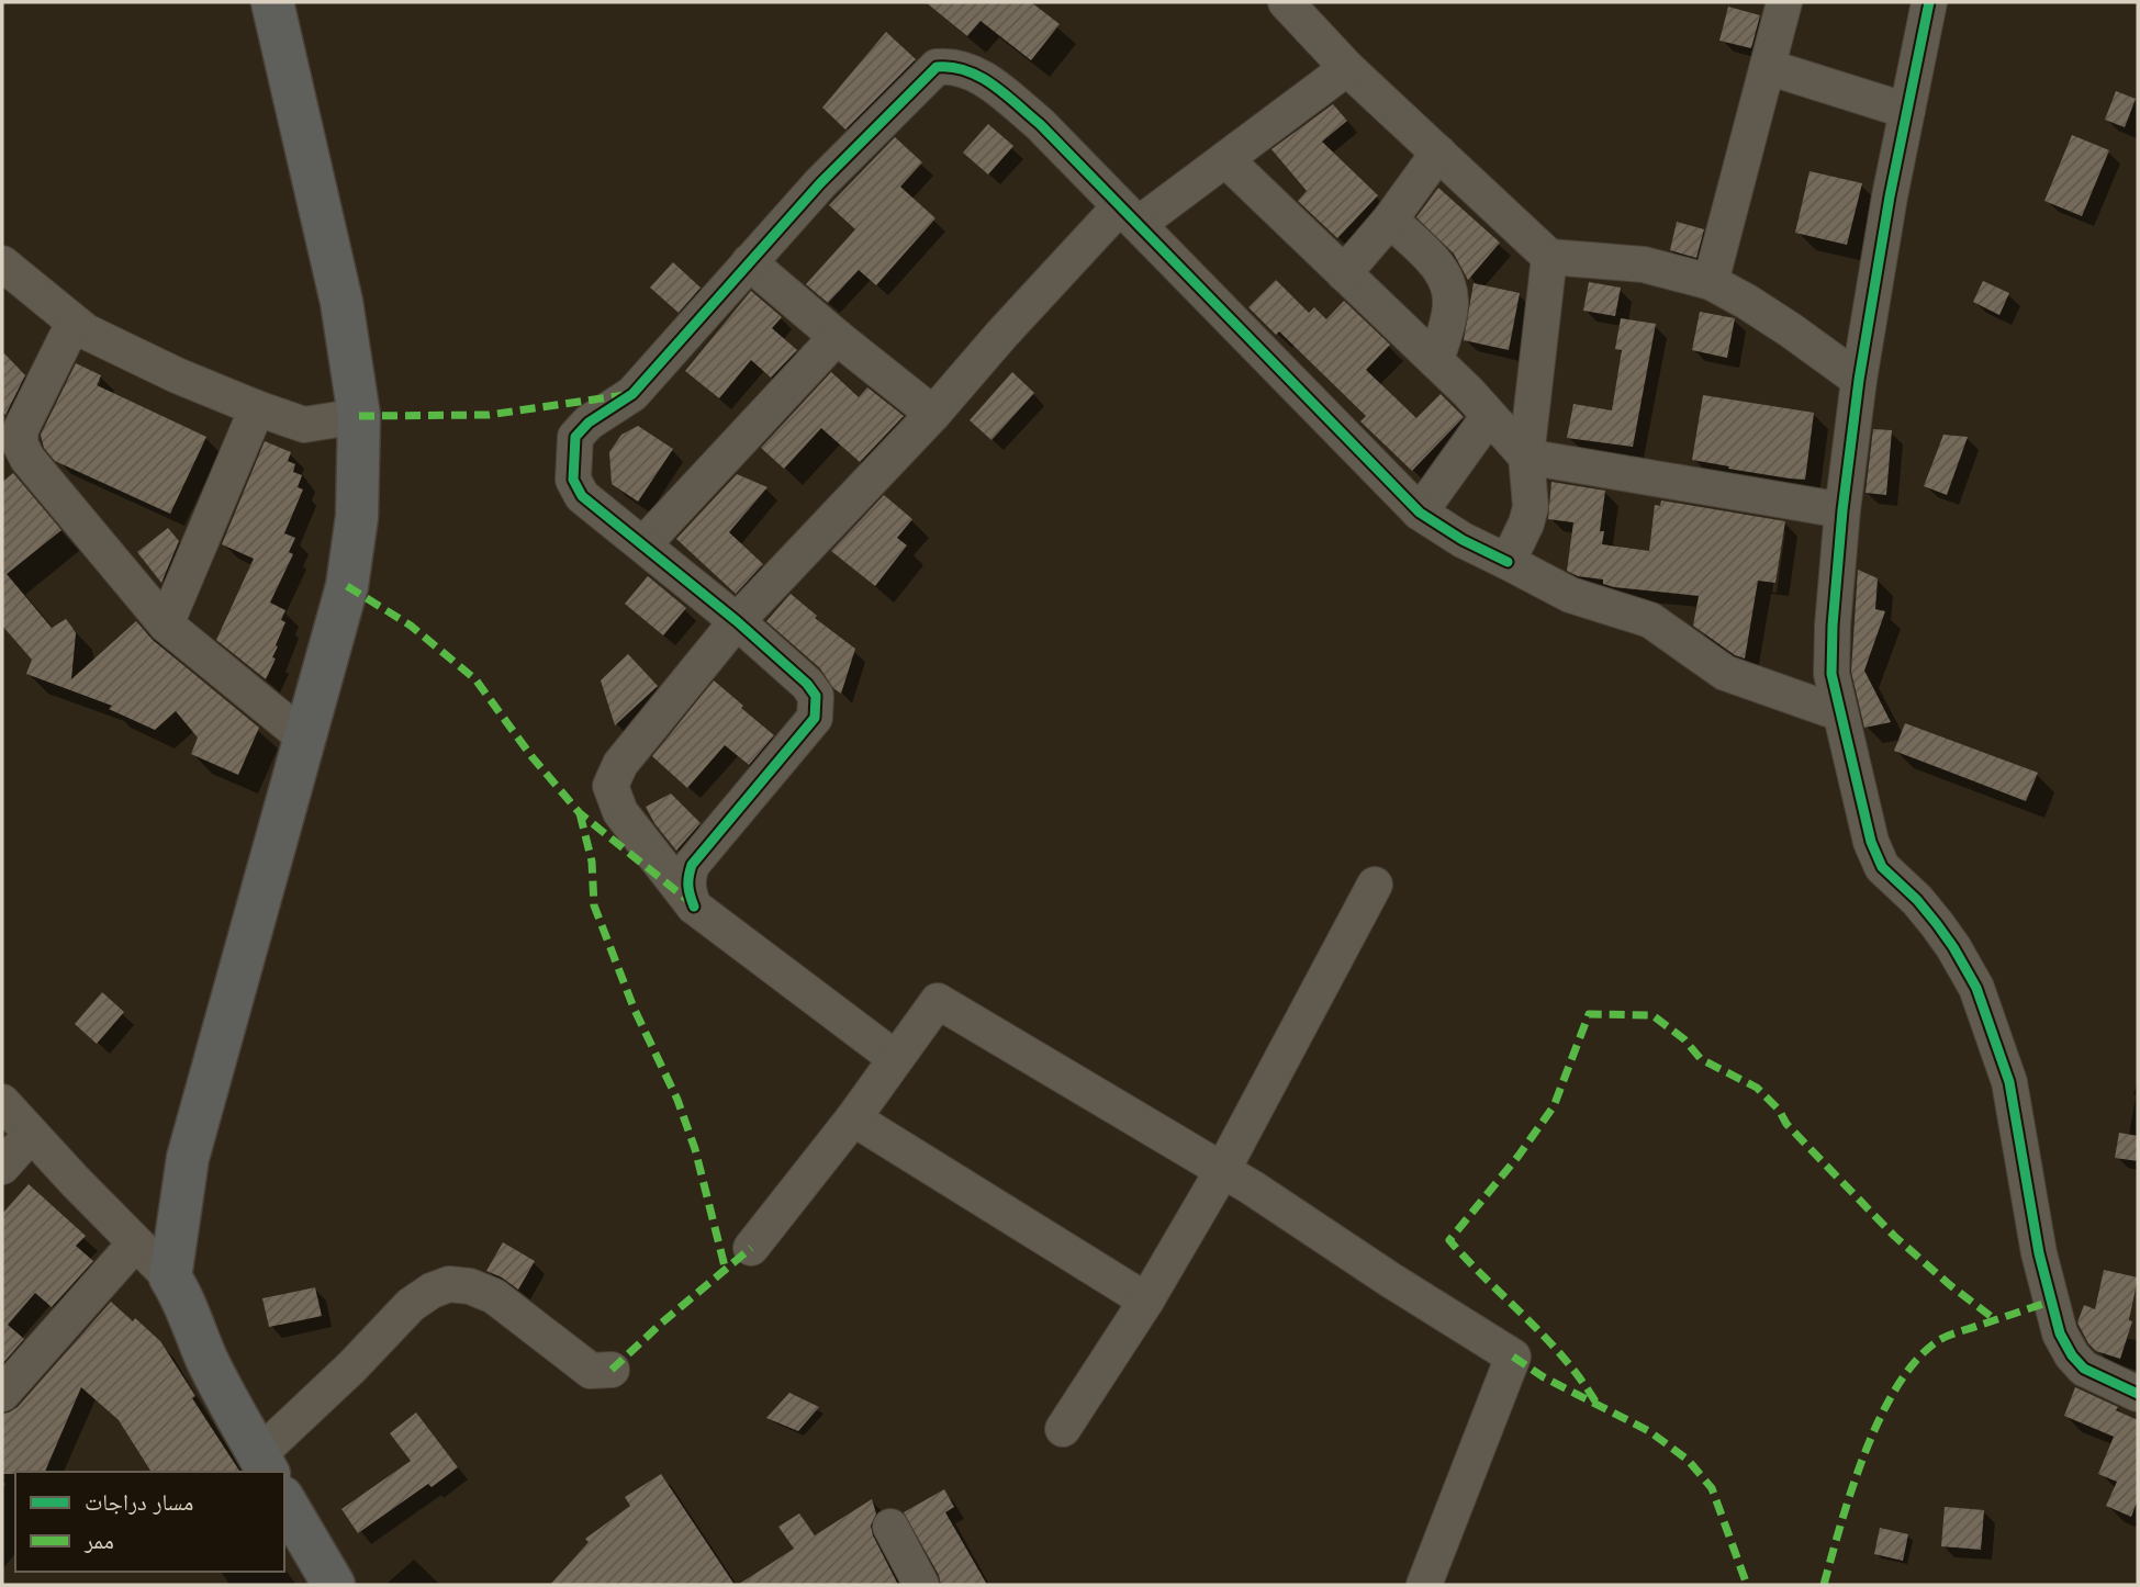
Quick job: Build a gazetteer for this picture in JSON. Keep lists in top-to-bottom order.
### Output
{
  "legend": ["مسار دراجات", "ممر"]
}
